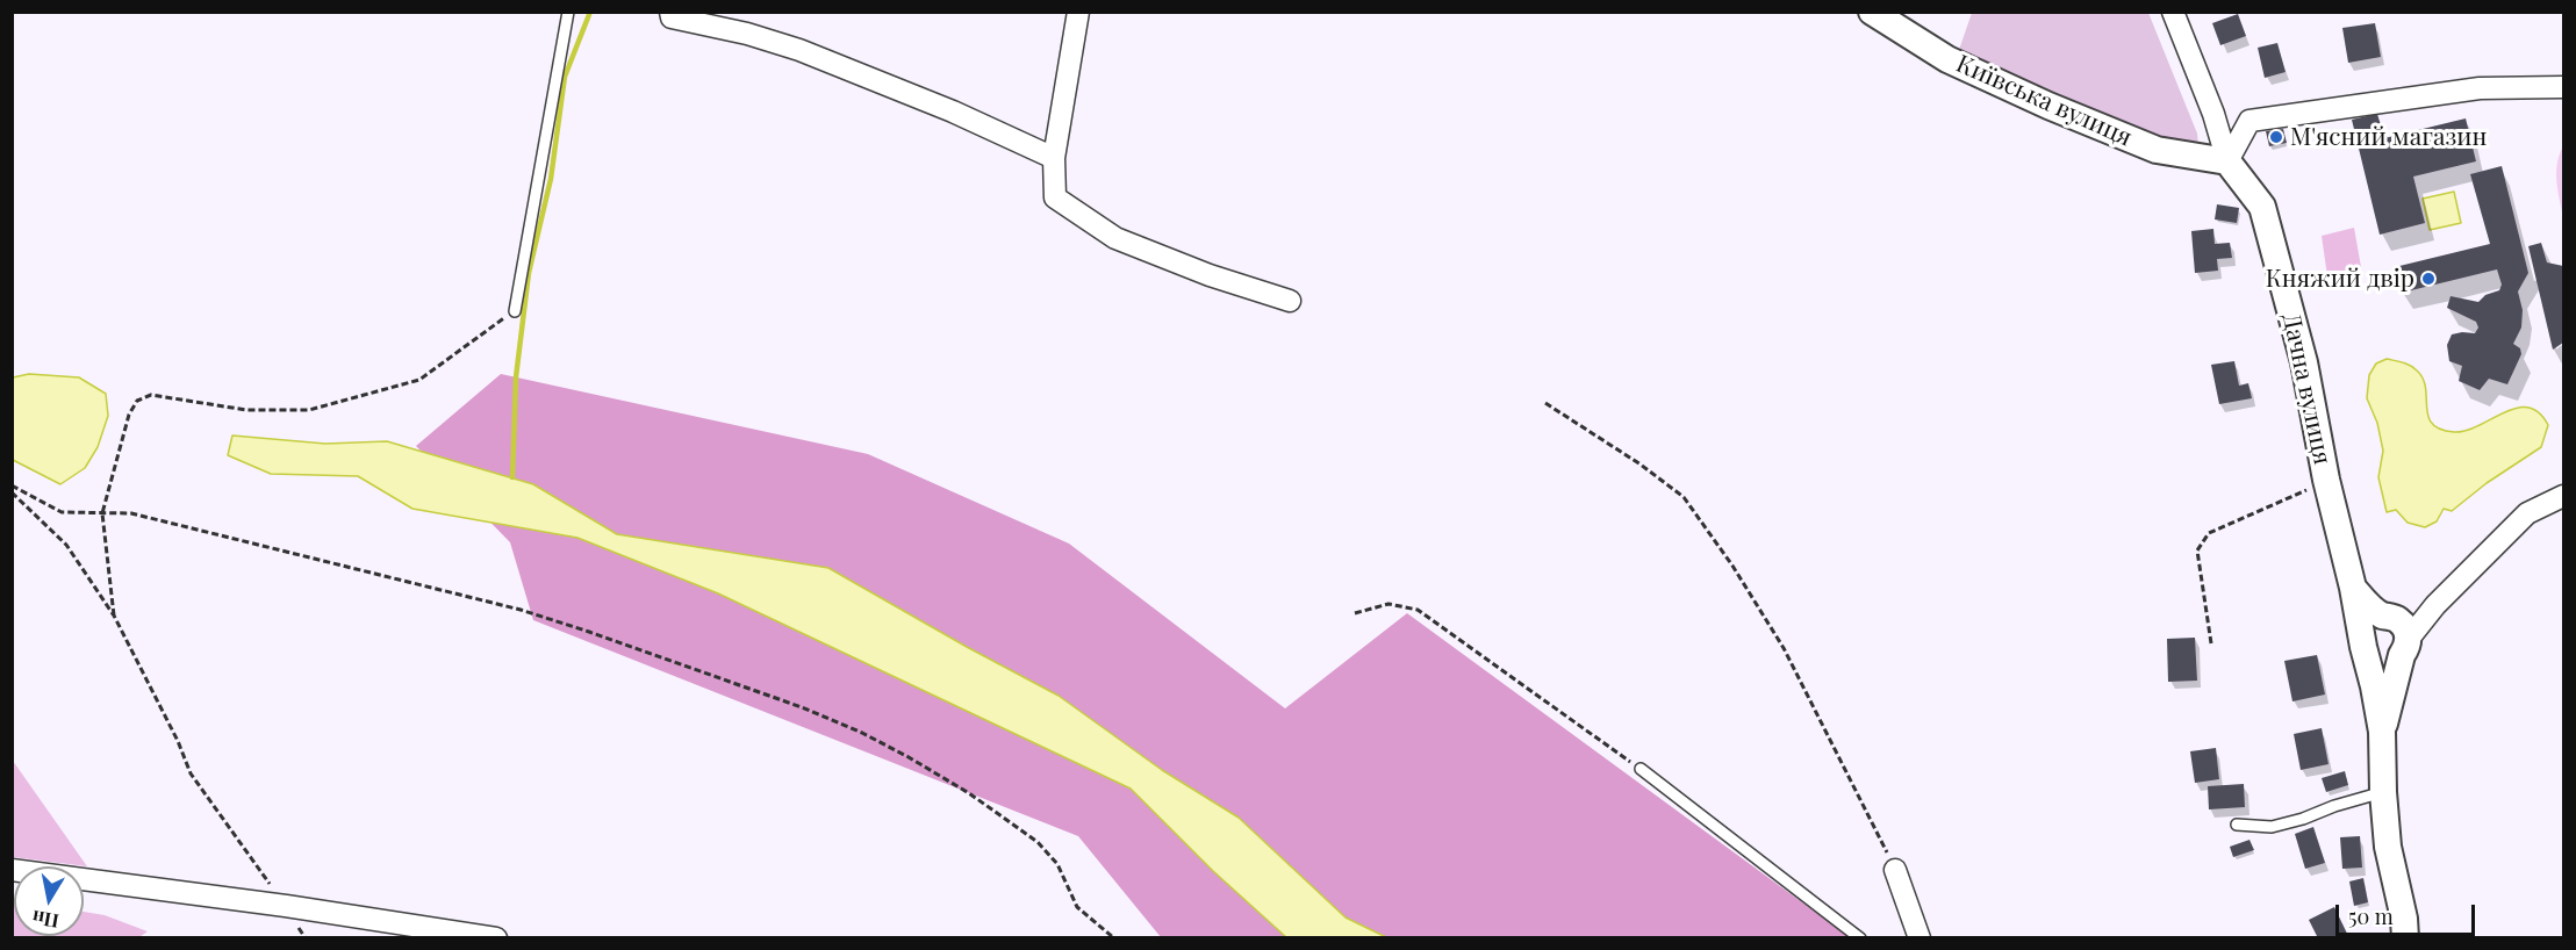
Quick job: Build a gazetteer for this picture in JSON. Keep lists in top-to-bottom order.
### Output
{
  "streets": {
    "street": ["Київська вулиця", "Дачна вулиця"]
  },
  "crossings": [
    ["Київська вулиця", "Дачна вулиця"]
  ],
  "places": ["М'ясний магазин", "Княжий двір"],
  "scale_bar": "50 m",
  "north": "bottom"
}
